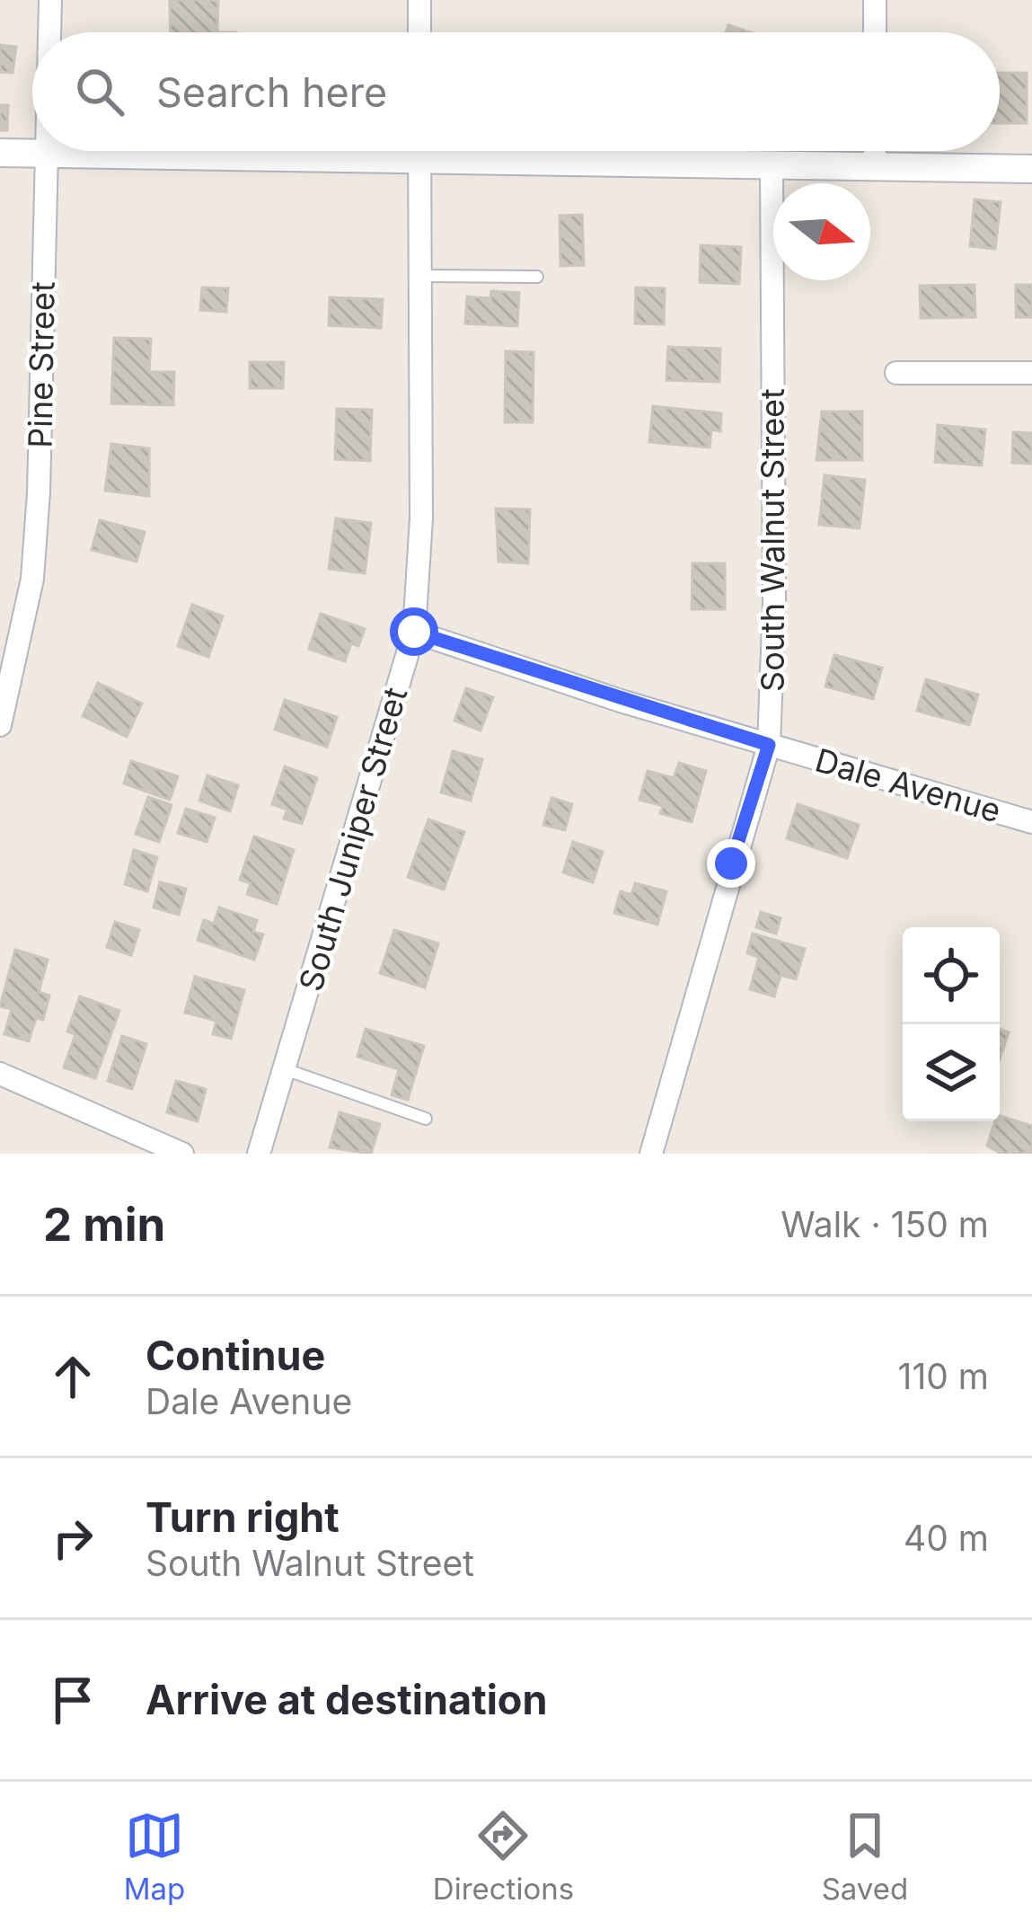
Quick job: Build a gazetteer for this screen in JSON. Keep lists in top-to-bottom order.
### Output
{
  "streets": {
    "street": [
      "Pine Street",
      "South Walnut Street",
      "Dale Avenue",
      "South Juniper Street"
    ]
  },
  "crossings": [
    ["South Walnut Street", "Dale Avenue"],
    ["Dale Avenue", "South Juniper Street"]
  ],
  "north": "right",
  "page": {
    "search": "Search here",
    "heading": ["2 min", "Walk · 150 m"],
    "list": [
      ["Continue", "Dale Avenue", "110 m"],
      ["Turn right", "South Walnut Street", "40 m"],
      "Arrive at destination"
    ],
    "nav": ["Map", "Directions", "Saved"]
  }
}
